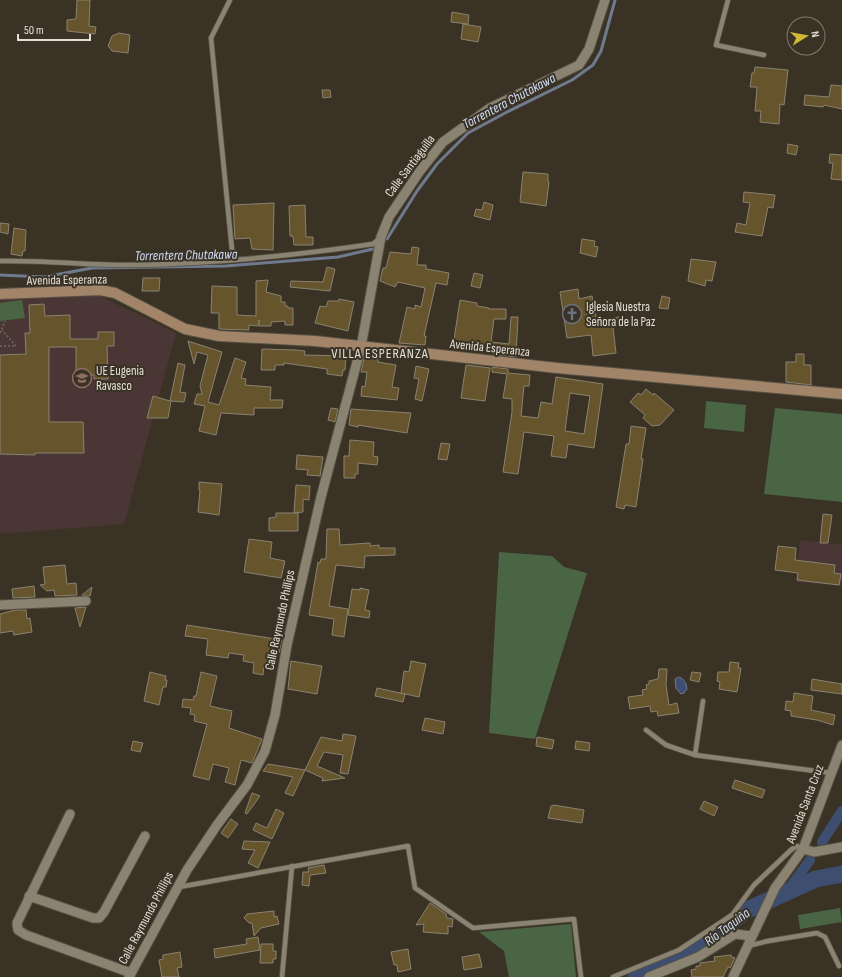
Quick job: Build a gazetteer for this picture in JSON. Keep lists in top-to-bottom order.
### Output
{
  "streets": {
    "main road": ["Avenida Esperanza"],
    "street": ["Calle Santiaguilla", "Calle Raymundo Phillips", "Avenida Santa Cruz"]
  },
  "crossings": [
    ["Calle Santiaguilla", "Calle Raymundo Phillips"],
    ["Avenida Esperanza", "Calle Raymundo Phillips"]
  ],
  "districts": ["VILLA ESPERANZA"],
  "water": ["Torrentera Chutakawa", "Río Taquiña"],
  "places": {
    "church": ["Iglesia Nuestra Señora de la Paz"],
    "school or university": ["UE Eugenia Ravasco"]
  },
  "scale_bar": "50 m",
  "north": "right"
}
